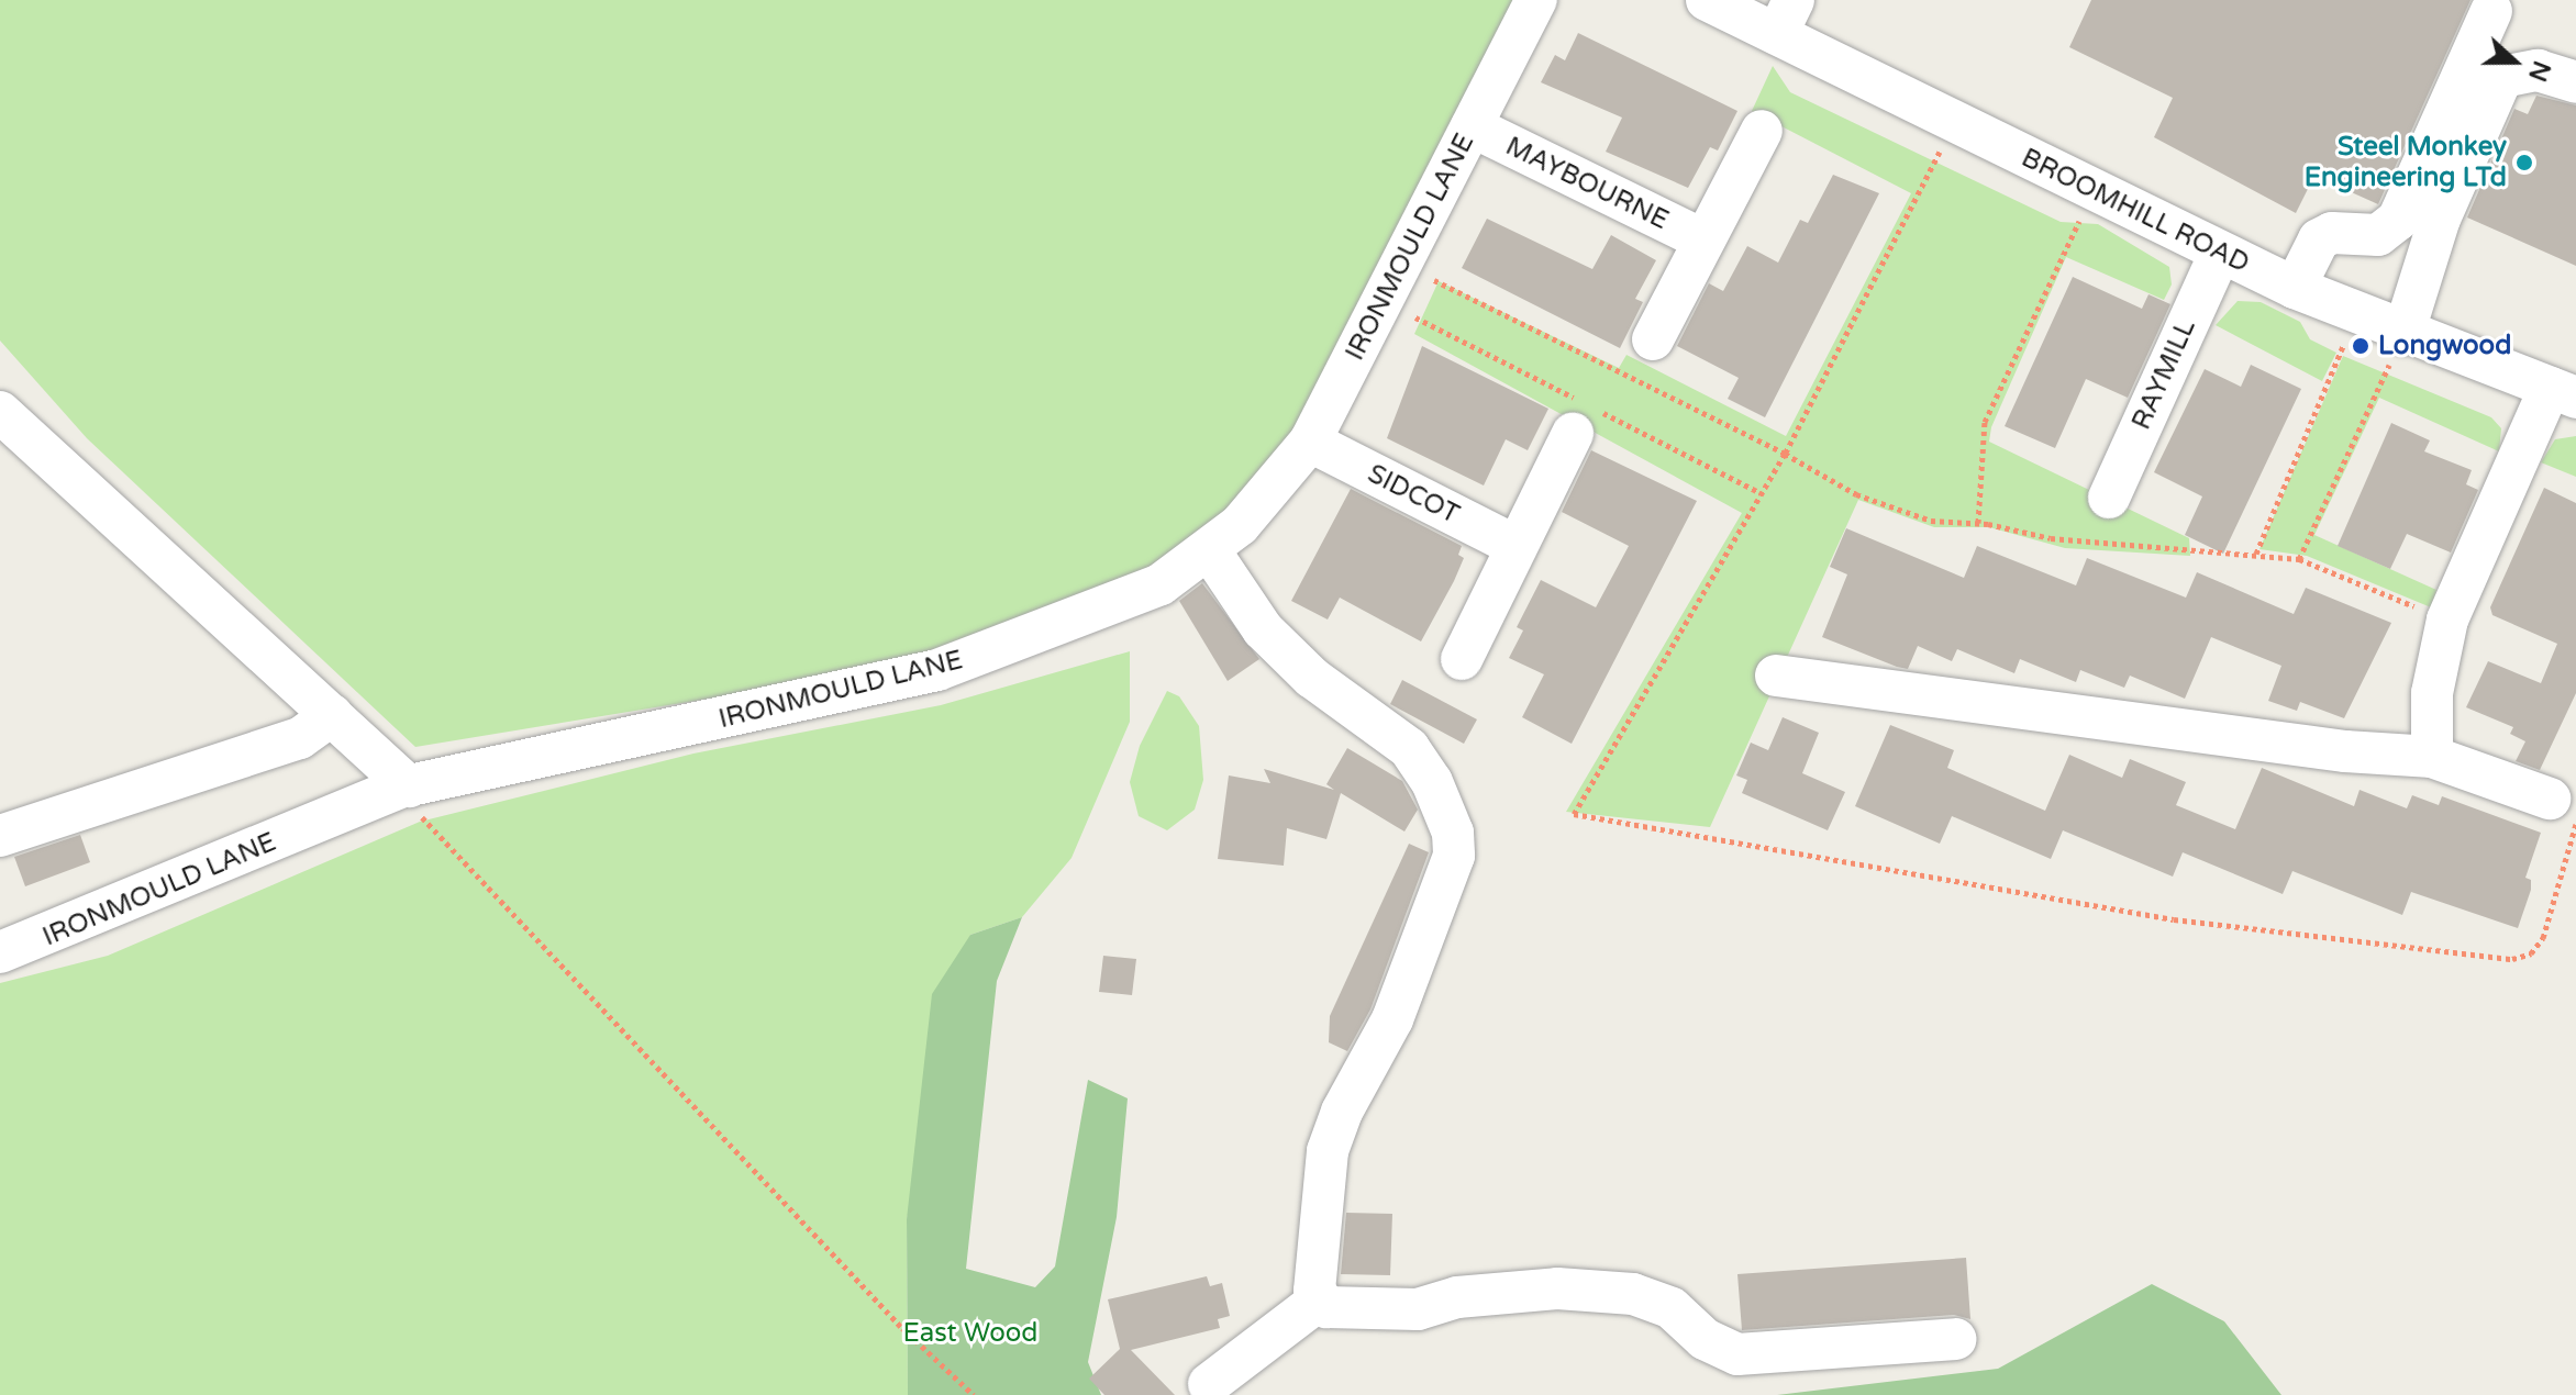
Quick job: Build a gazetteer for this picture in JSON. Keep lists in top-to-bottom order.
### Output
{
  "streets": {
    "street": [
      "MAYBOURNE",
      "BROOMHILL ROAD",
      "IRONMOULD LANE",
      "RAYMILL",
      "SIDCOT"
    ]
  },
  "crossings": [
    ["MAYBOURNE", "IRONMOULD LANE"],
    ["BROOMHILL ROAD", "RAYMILL"],
    ["IRONMOULD LANE", "SIDCOT"]
  ],
  "parks": ["East Wood"],
  "places": ["Steel Monkey Engineering LTd", "Longwood"],
  "north": "right"
}
